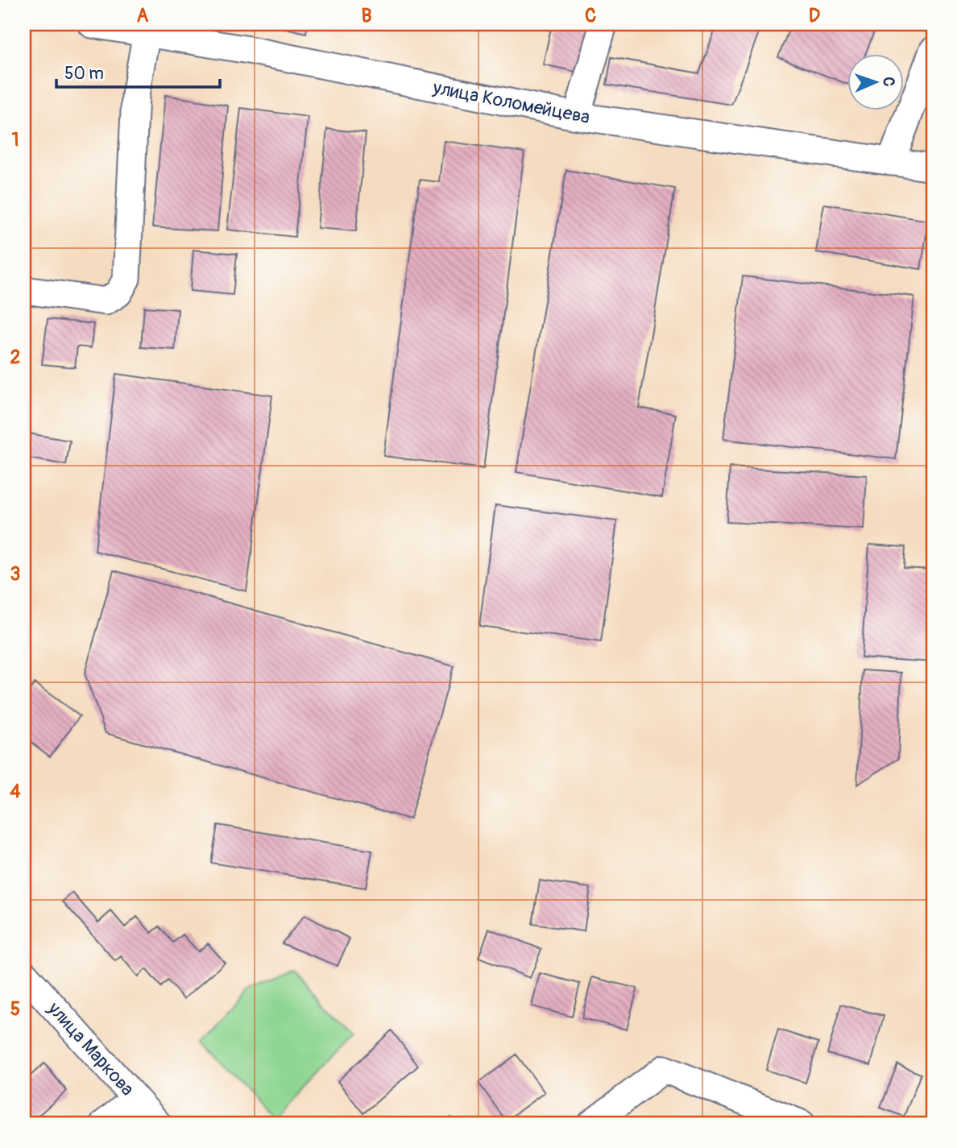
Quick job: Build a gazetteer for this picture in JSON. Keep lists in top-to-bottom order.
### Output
{
  "streets": {
    "street": ["улица Коломейцева", "улица Маркова"]
  },
  "scale_bar": "50 m",
  "north": "right",
  "grid": {
    "columns": [
      "A",
      "B",
      "C",
      "D"
    ],
    "rows": [
      "1",
      "2",
      "3",
      "4",
      "5"
    ]
  }
}
